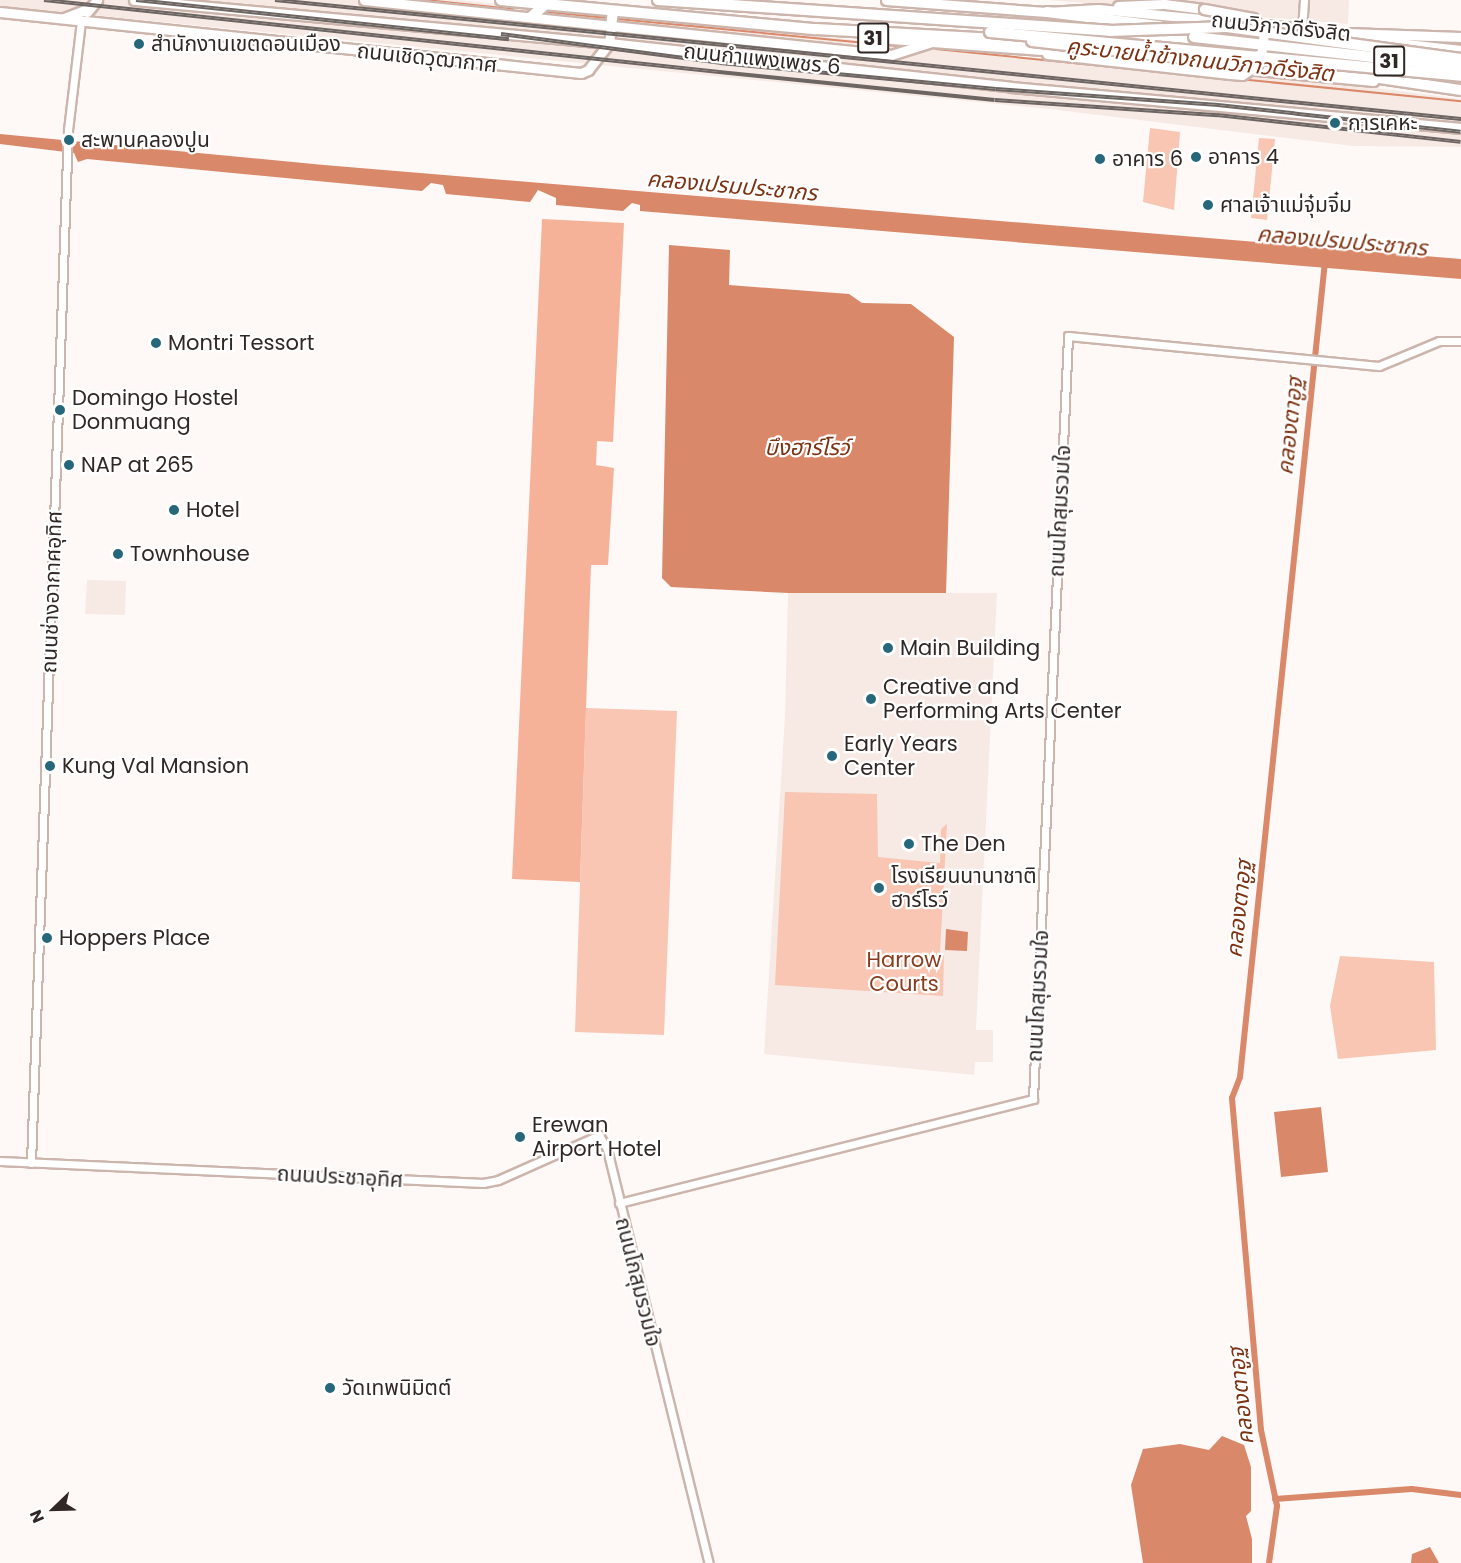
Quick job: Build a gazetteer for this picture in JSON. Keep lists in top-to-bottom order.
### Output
{
  "streets": {
    "highway": ["ถนนวิภาวดีรังสิต", "31"],
    "main road": ["ถนนเชิดวุฒากาศ", "ถนนกำแพงเพชร 6"],
    "street": ["ถนนโกสุมรวมใจ", "ถนนช่างอากาศอุทิศ", "ถนนประชาอุทิศ"]
  },
  "crossings": [
    ["ถนนวิภาวดีรังสิต", "31"],
    ["ถนนเชิดวุฒากาศ", "ถนนกำแพงเพชร 6"],
    ["ถนนเชิดวุฒากาศ", "ถนนช่างอากาศอุทิศ"],
    ["ถนนโกสุมรวมใจ", "ถนนประชาอุทิศ"],
    ["ถนนช่างอากาศอุทิศ", "ถนนประชาอุทิศ"]
  ],
  "water": [
    "คูระบายน้ำข้างถนนวิภาวดีรังสิต",
    "คลองเปรมประชากร",
    "คลองตาอูฐ",
    "บึงฮาร์โรว์"
  ],
  "parks": ["Harrow Courts"],
  "places": [
    "สำนักงานเขตดอนเมือง",
    "การเคหะ",
    "สะพานคลองปูน",
    "อาคาร 4",
    "อาคาร 6",
    "ศาลเจ้าแม่จุ๋มจิ๋ม",
    "Montri Tessort",
    "Domingo Hostel Donmuang",
    "NAP at 265",
    "Hotel",
    "Townhouse",
    "Main Building",
    "Creative and Performing Arts Center",
    "Early Years Center",
    "Kung Val Mansion",
    "The Den",
    "โรงเรียนนานาชาติ ฮาร์โรว์",
    "Hoppers Place",
    "Erewan Airport Hotel",
    "วัดเทพนิมิตต์"
  ],
  "north": "bottom left"
}
